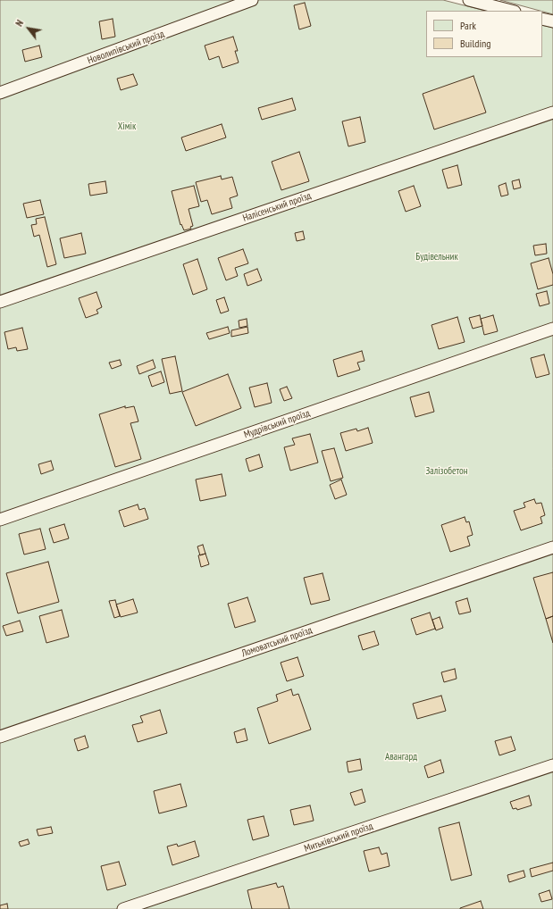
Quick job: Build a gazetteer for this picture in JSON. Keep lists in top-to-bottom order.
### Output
{
  "streets": {
    "lane": [
      "Новолипівський проїзд",
      "Налісенський проїзд",
      "Мудрівський проїзд",
      "Ломоватський проїзд",
      "Митьківський проїзд"
    ]
  },
  "parks": [
    "Хімік",
    "Будівельник",
    "Залізобетон",
    "Авангард"
  ],
  "legend": ["Park", "Building"],
  "north": "top left"
}
